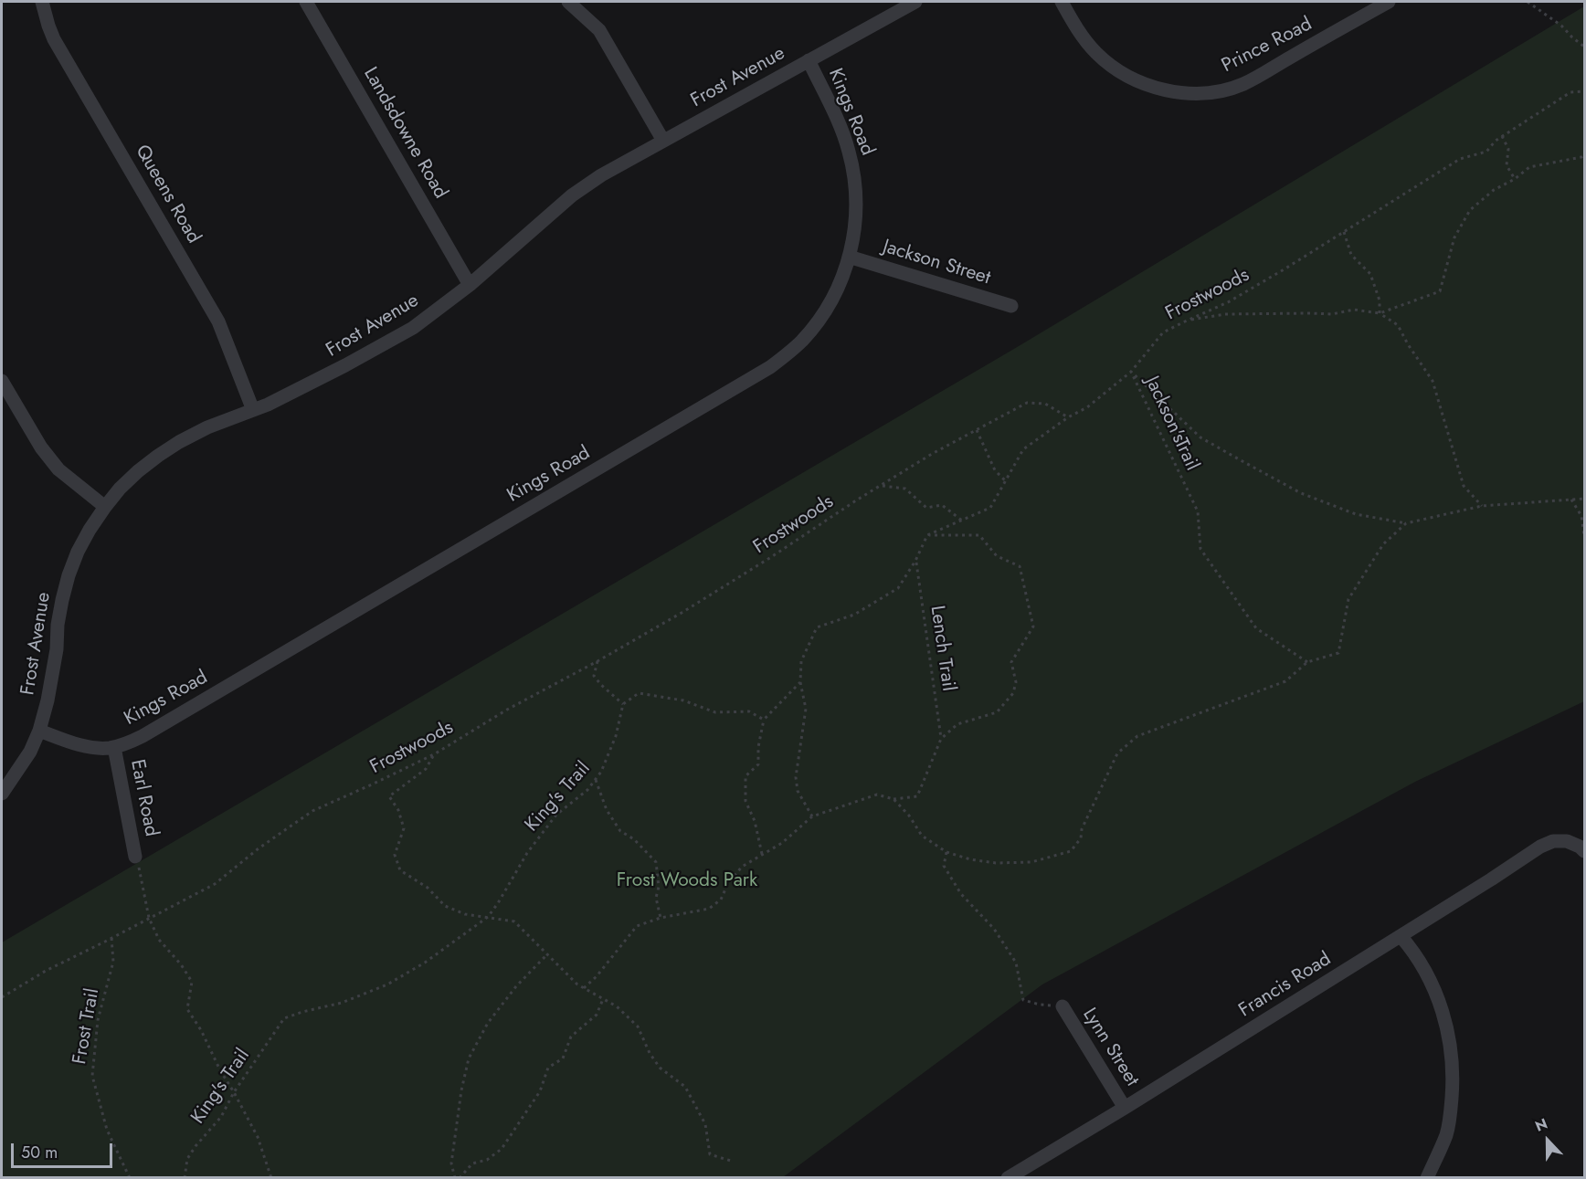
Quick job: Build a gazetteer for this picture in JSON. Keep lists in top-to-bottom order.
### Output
{
  "streets": {
    "street": [
      "Prince Road",
      "Frost Avenue",
      "Kings Road",
      "Landsdowne Road",
      "Queens Road",
      "Jackson Street",
      "Earl Road",
      "Francis Road",
      "Lynn Street"
    ],
    "path": [
      "Frostwoods",
      "Jackson'sTrail",
      "Lench Trail",
      "King's Trail",
      "Frost Trail"
    ]
  },
  "crossings": [
    ["Frost Avenue", "Kings Road"],
    ["Frost Avenue", "Landsdowne Road"],
    ["Frost Avenue", "Queens Road"],
    ["Kings Road", "Jackson Street"],
    ["Kings Road", "Earl Road"],
    ["Frostwoods", "Jackson'sTrail"],
    ["Frostwoods", "Frost Trail"],
    ["Francis Road", "Lynn Street"]
  ],
  "parks": ["Frost Woods Park"],
  "scale_bar": "50 m",
  "north": "top"
}
